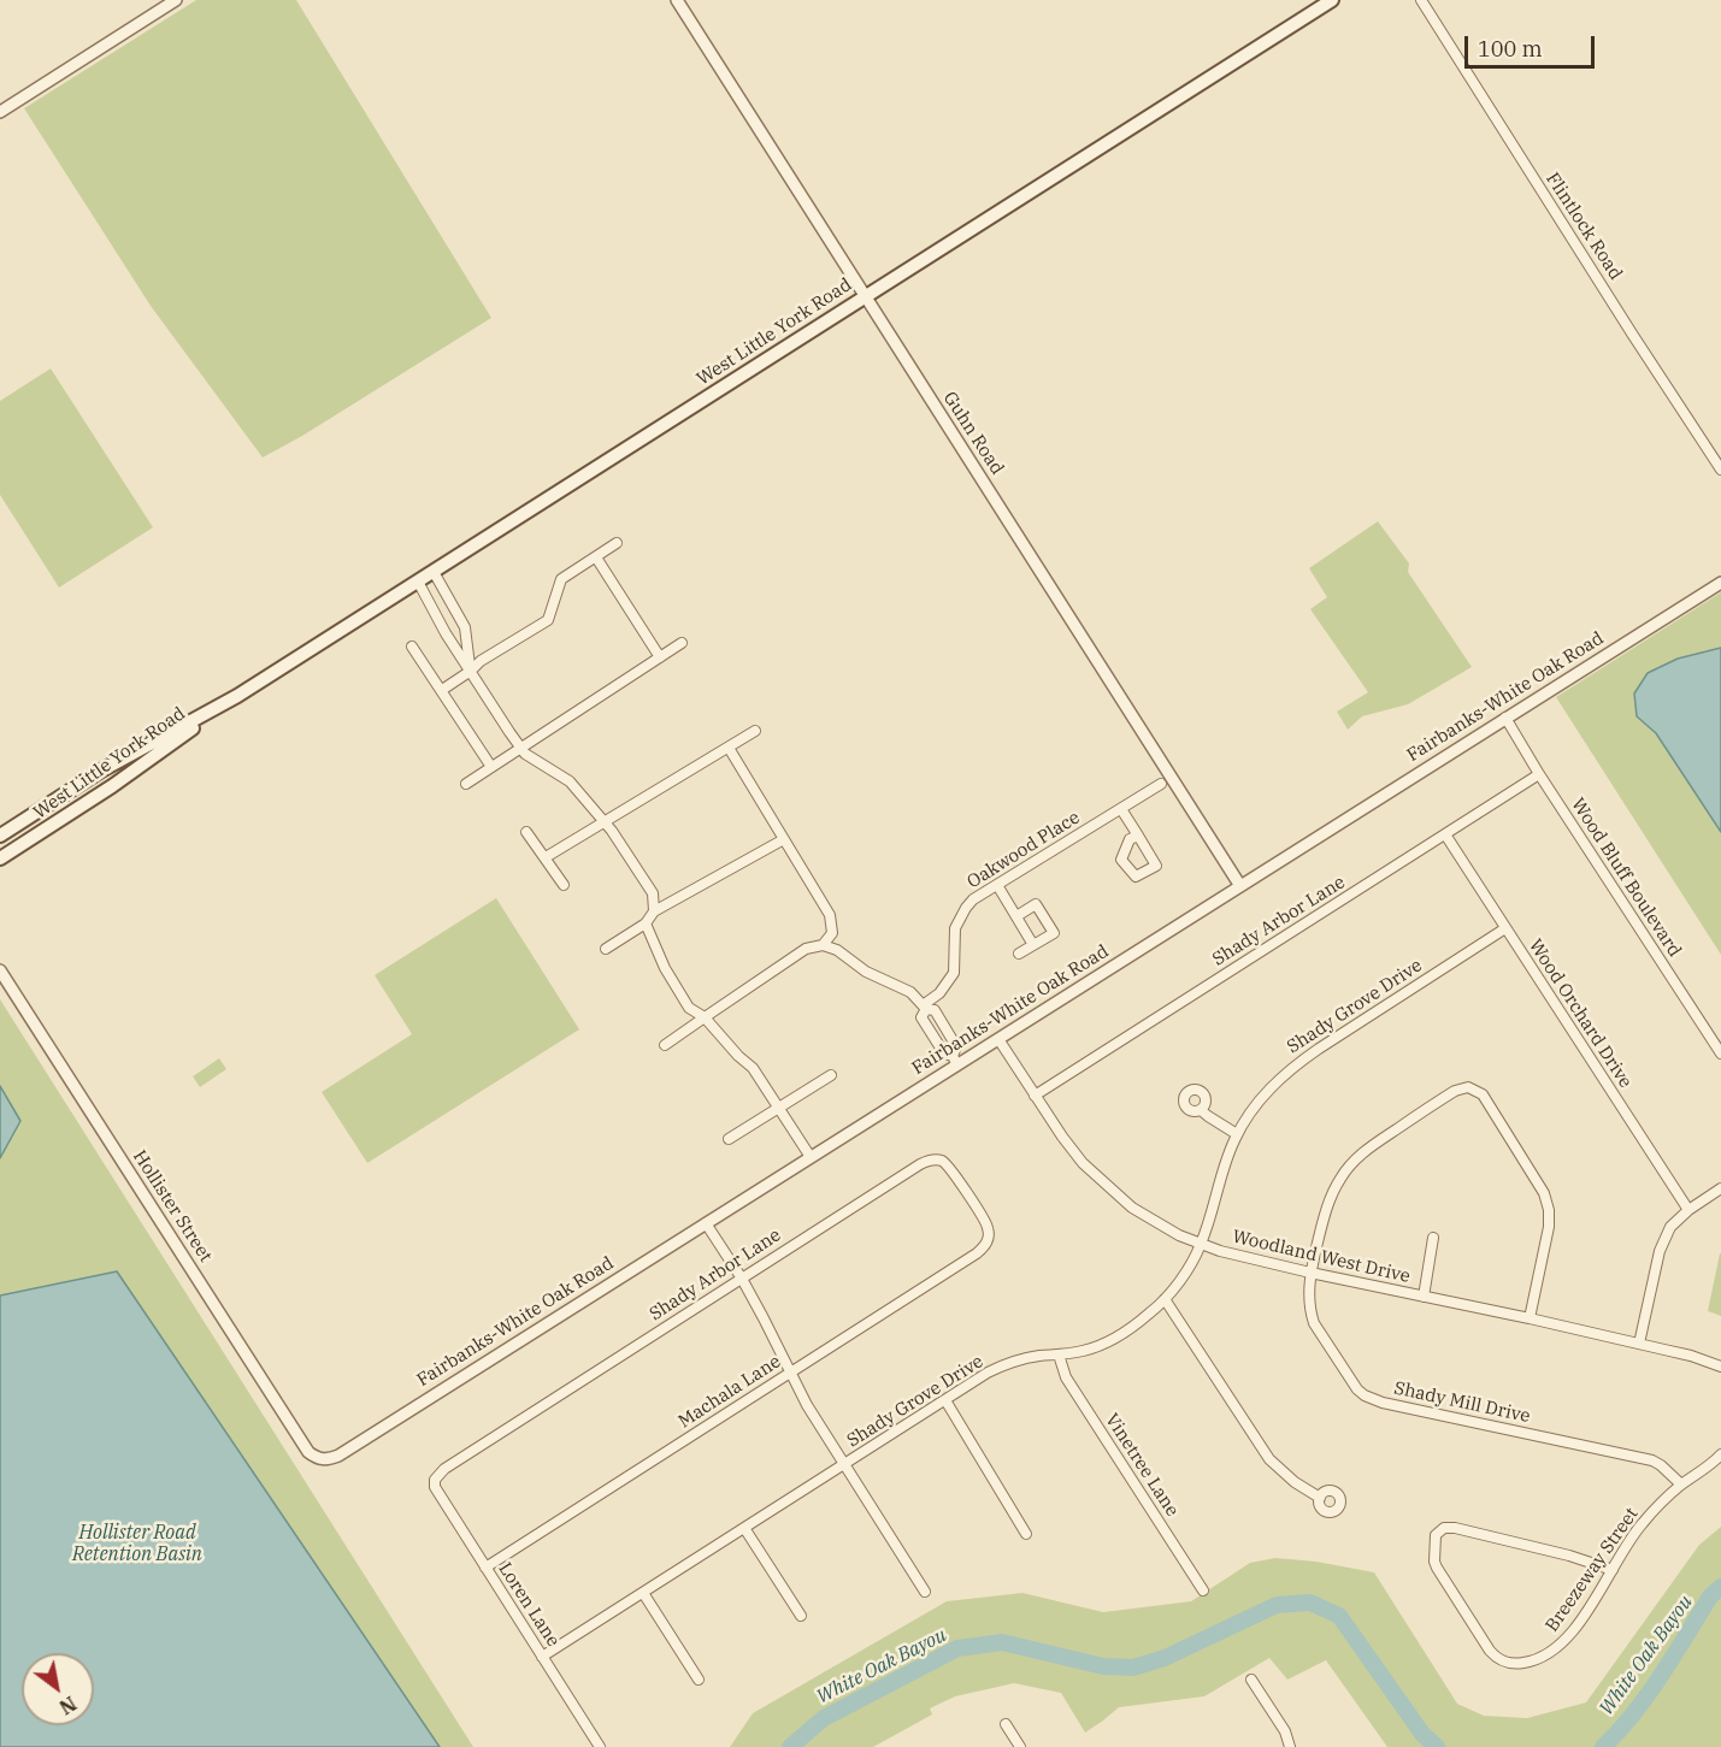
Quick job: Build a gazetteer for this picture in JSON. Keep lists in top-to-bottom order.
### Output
{
  "streets": {
    "main road": ["West Little York Road"],
    "street": [
      "Flintlock Road",
      "Guhn Road",
      "Fairbanks-White Oak Road",
      "Oakwood Place",
      "Wood Bluff Boulevard",
      "Shady Arbor Lane",
      "Shady Grove Drive",
      "Wood Orchard Drive",
      "Hollister Street",
      "Woodland West Drive",
      "Machala Lane",
      "Shady Mill Drive",
      "Vinetree Lane",
      "Breezeway Street",
      "Loren Lane"
    ]
  },
  "crossings": [
    ["West Little York Road", "Guhn Road"],
    ["Guhn Road", "Fairbanks-White Oak Road"],
    ["Fairbanks-White Oak Road", "Wood Bluff Boulevard"],
    ["Fairbanks-White Oak Road", "Hollister Street"],
    ["Fairbanks-White Oak Road", "Woodland West Drive"],
    ["Wood Bluff Boulevard", "Shady Arbor Lane"],
    ["Shady Arbor Lane", "Wood Orchard Drive"],
    ["Shady Arbor Lane", "Woodland West Drive"],
    ["Shady Arbor Lane", "Machala Lane"],
    ["Shady Arbor Lane", "Loren Lane"],
    ["Shady Grove Drive", "Wood Orchard Drive"],
    ["Shady Grove Drive", "Woodland West Drive"],
    ["Shady Grove Drive", "Vinetree Lane"],
    ["Shady Grove Drive", "Loren Lane"],
    ["Woodland West Drive", "Shady Mill Drive"],
    ["Machala Lane", "Loren Lane"],
    ["Shady Mill Drive", "Breezeway Street"]
  ],
  "water": ["Hollister Road Retention Basin", "White Oak Bayou"],
  "scale_bar": "100 m",
  "north": "bottom right"
}
